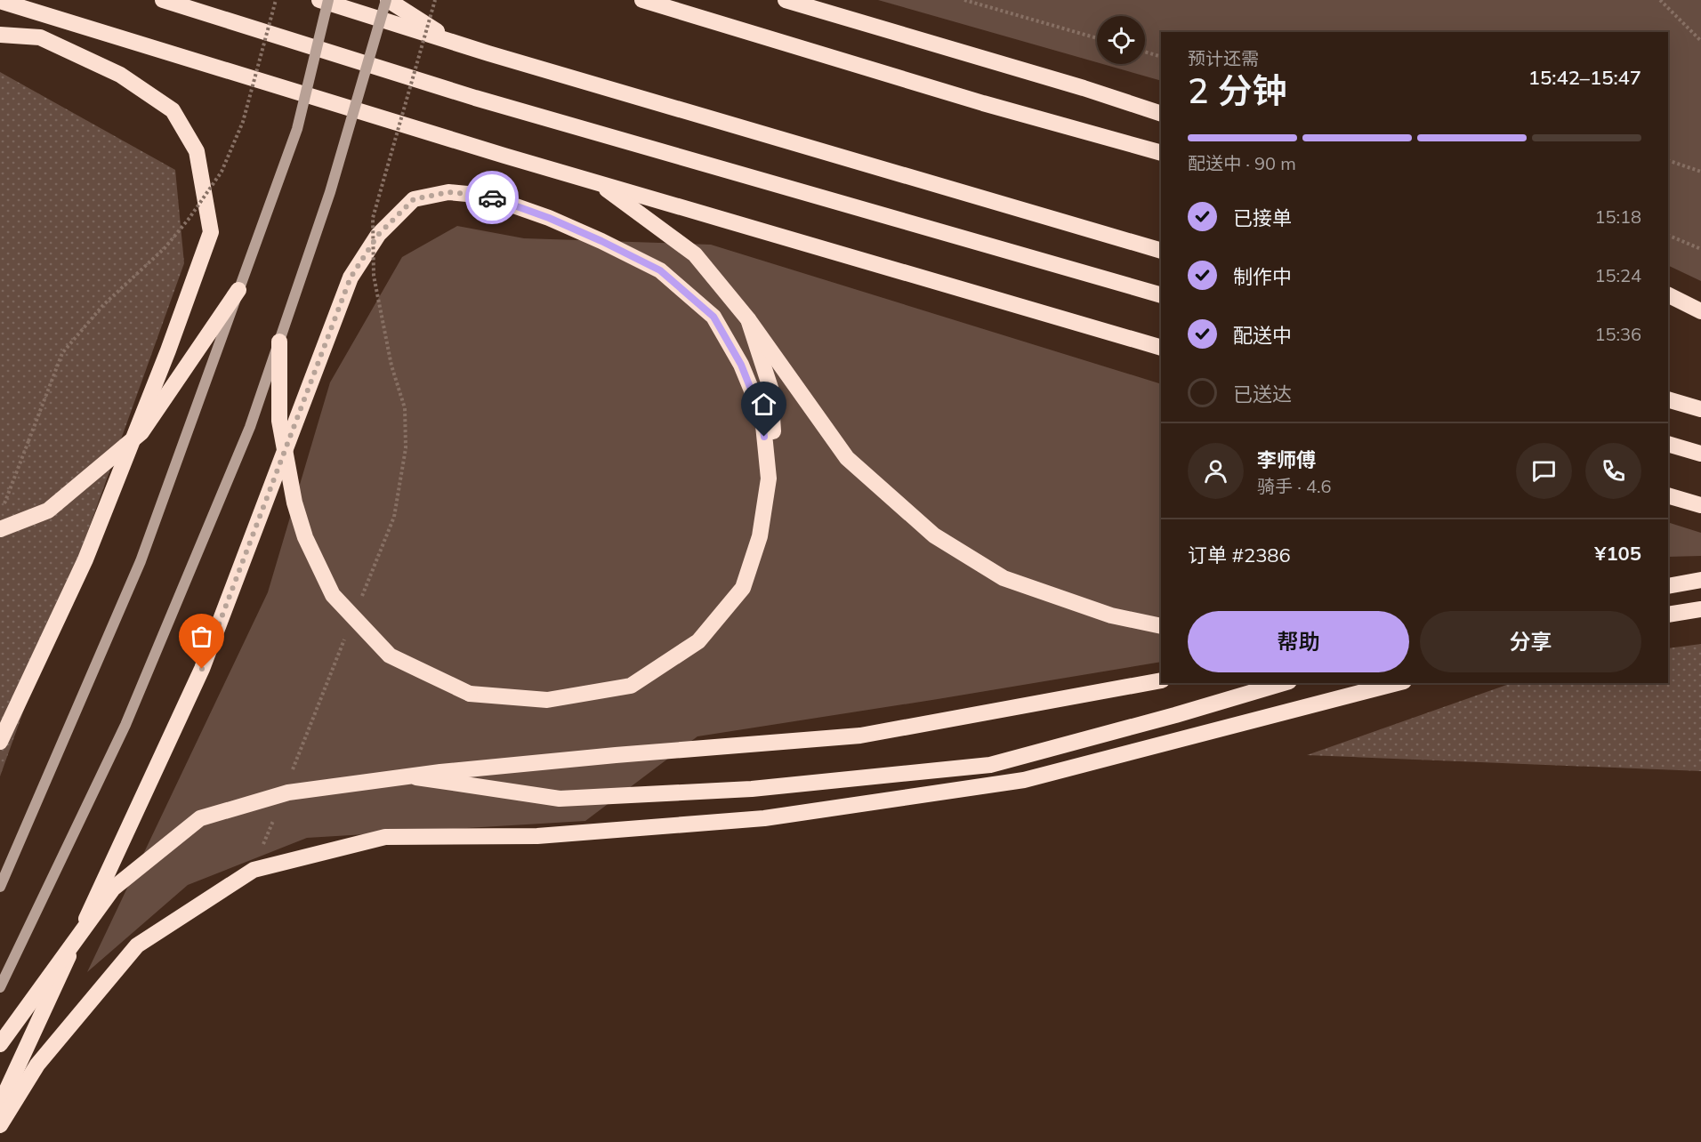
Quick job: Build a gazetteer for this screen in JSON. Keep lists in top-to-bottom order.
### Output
{
  "page": {
    "heading": ["2 分钟", "预计还需", "15:42–15:47"],
    "panel": [
      "李师傅",
      "骑手 · 4.6",
      "订单 #2386",
      "¥105"
    ],
    "bar": "配送中 · 90 m",
    "list": [
      ["已接单", "15:18"],
      ["制作中", "15:24"],
      ["配送中", "15:36"],
      "已送达"
    ],
    "buttons": ["帮助", "分享"]
  }
}
